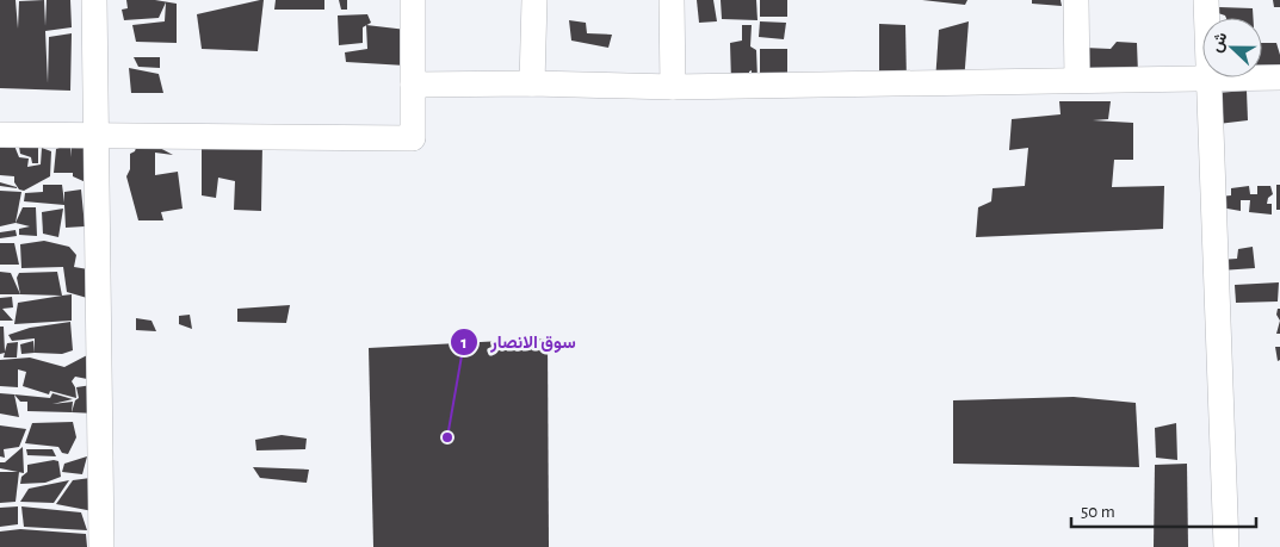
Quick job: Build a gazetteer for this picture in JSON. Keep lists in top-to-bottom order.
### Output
{
  "places": ["سوق الانصار"],
  "scale_bar": "50 m",
  "north": "left"
}
